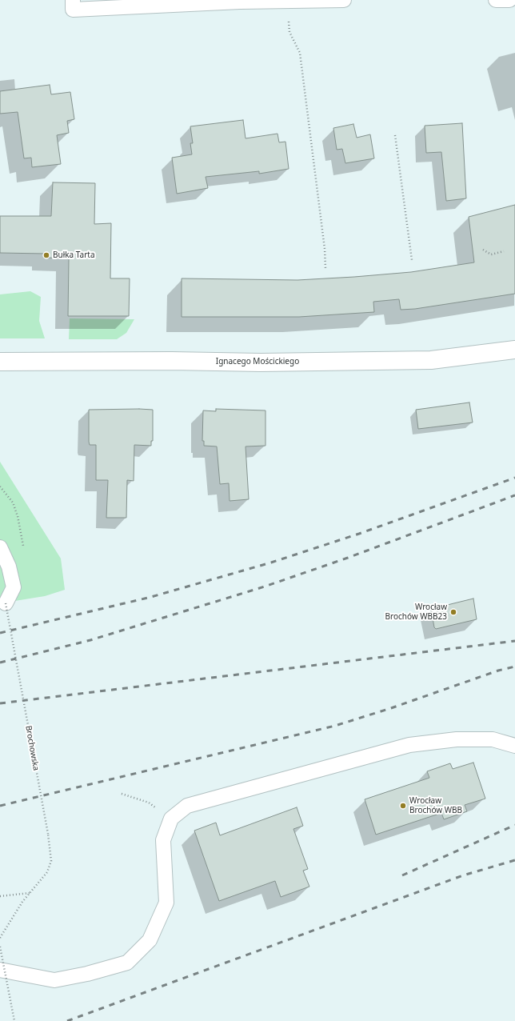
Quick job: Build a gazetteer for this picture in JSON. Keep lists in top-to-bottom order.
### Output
{
  "streets": {
    "street": ["Ignacego Mościckiego"],
    "path": ["Brochowska"]
  },
  "places": ["Bułka Tarta", "Wrocław Brochów WBB23", "Wrocław Brochów WBB"]
}
